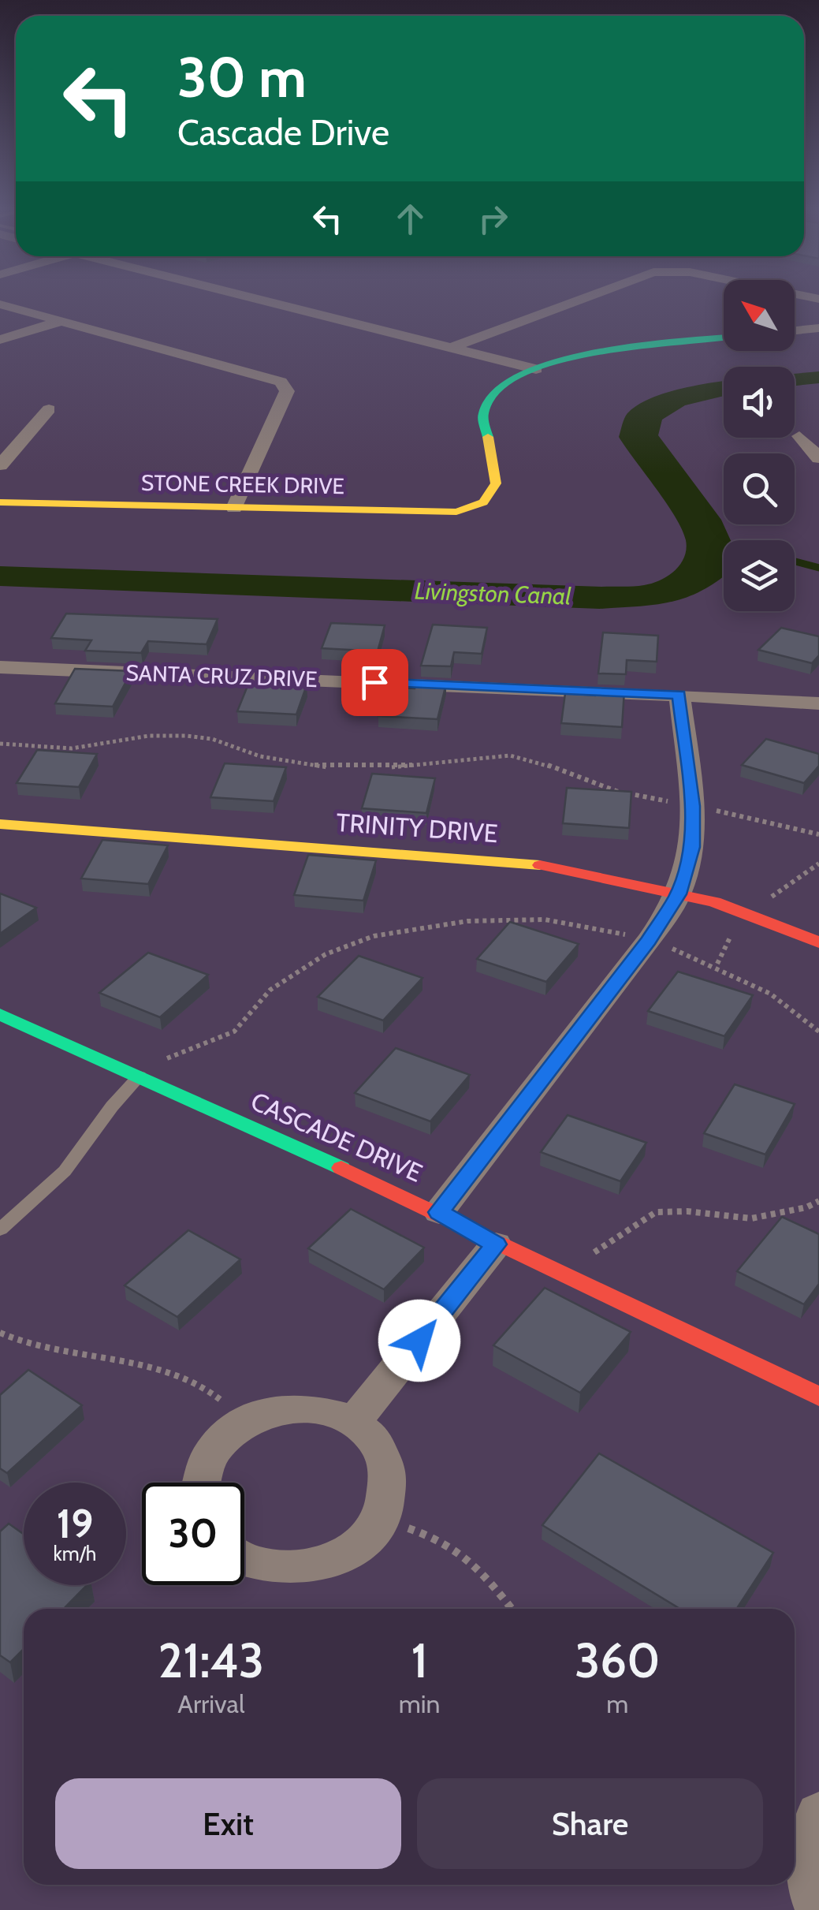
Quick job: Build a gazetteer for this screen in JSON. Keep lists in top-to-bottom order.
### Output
{
  "streets": {
    "street": [
      "STONE CREEK DRIVE",
      "SANTA CRUZ DRIVE",
      "TRINITY DRIVE",
      "CASCADE DRIVE"
    ]
  },
  "water": ["Livingston Canal"],
  "north": "top left",
  "page": {
    "turn": ["30 m", "Cascade Drive"],
    "speed": "19 km/h",
    "limit": "30",
    "eta": [
      "21:43",
      "Arrival",
      "1",
      "min",
      "360",
      "m"
    ],
    "buttons": ["Exit", "Share"]
  }
}
